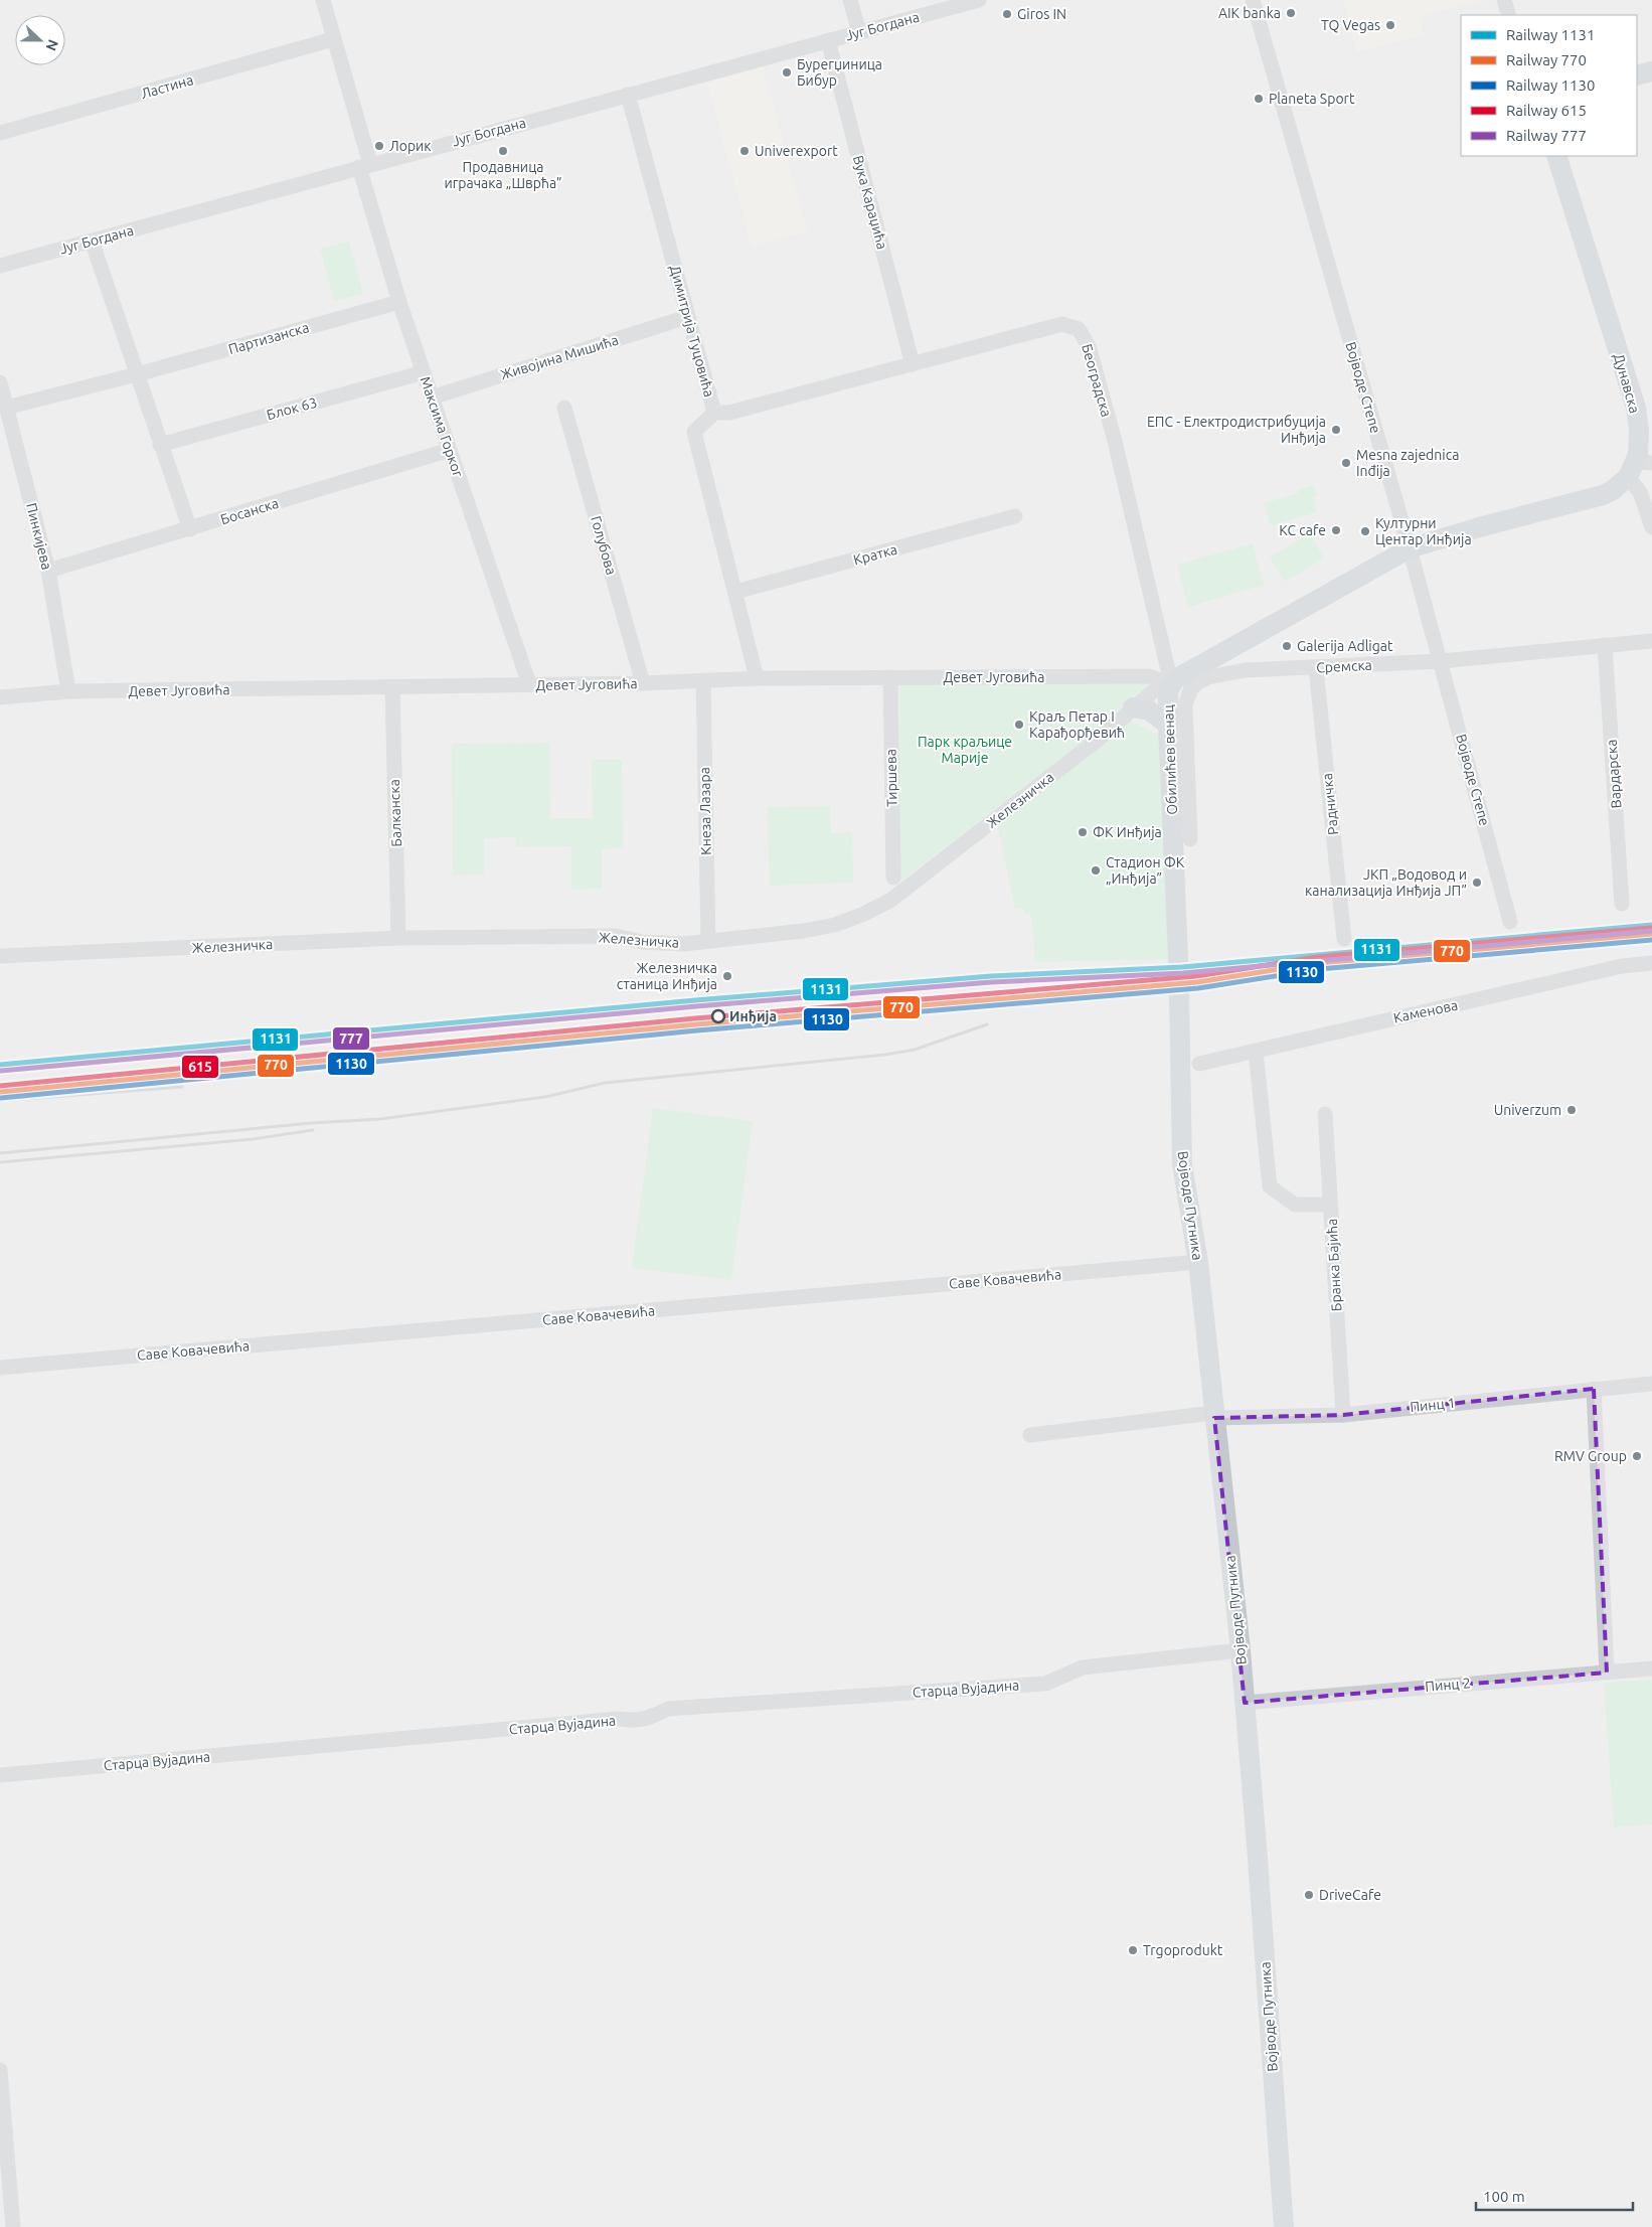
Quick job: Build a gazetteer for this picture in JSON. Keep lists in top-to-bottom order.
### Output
{
  "streets": {
    "main road": [
      "Дунавска",
      "Обилићев венац",
      "Железничка",
      "Војводе Путника"
    ],
    "street": [
      "Југ Богдана",
      "Ластина",
      "Вука Караџића",
      "Димитрија Туцовића",
      "Партизанска",
      "Живојина Мишића",
      "Београдска",
      "Војводе Степе",
      "Блок 63",
      "Максима Горког",
      "Босанска",
      "Пинкијева",
      "Голубова",
      "Кратка",
      "Сремска",
      "Девет Југовића",
      "Вардарска",
      "Тиршева",
      "Радничка",
      "Кнеза Лазара",
      "Балканска",
      "Каменова",
      "Бранка Бајића",
      "Саве Ковачевића",
      "Пинц 1",
      "Пинц 2",
      "Старца Вујадина"
    ]
  },
  "crossings": [
    ["Југ Богдана", "Вука Караџића"],
    ["Југ Богдана", "Димитрија Туцовића"],
    ["Југ Богдана", "Максима Горког"],
    ["Ластина", "Максима Горког"],
    ["Вука Караџића", "Београдска"],
    ["Димитрија Туцовића", "Живојина Мишића"],
    ["Димитрија Туцовића", "Београдска"],
    ["Димитрија Туцовића", "Кратка"],
    ["Димитрија Туцовића", "Девет Југовића"],
    ["Партизанска", "Максима Горког"],
    ["Партизанска", "Пинкијева"],
    ["Живојина Мишића", "Максима Горког"],
    ["Београдска", "Девет Југовића"],
    ["Београдска", "Обилићев венац"],
    ["Београдска", "Железничка"],
    ["Војводе Степе", "Сремска"],
    ["Војводе Степе", "Железничка"],
    ["Блок 63", "Максима Горког"],
    ["Максима Горког", "Босанска"],
    ["Максима Горког", "Девет Југовића"],
    ["Босанска", "Пинкијева"],
    ["Пинкијева", "Девет Југовића"],
    ["Голубова", "Девет Југовића"],
    ["Сремска", "Вардарска"],
    ["Сремска", "Радничка"],
    ["Девет Југовића", "Обилићев венац"],
    ["Девет Југовића", "Тиршева"],
    ["Девет Југовића", "Железничка"],
    ["Девет Југовића", "Кнеза Лазара"],
    ["Девет Југовића", "Балканска"],
    ["Обилићев венац", "Железничка"],
    ["Железничка", "Кнеза Лазара"],
    ["Железничка", "Балканска"],
    ["Војводе Путника", "Саве Ковачевића"],
    ["Војводе Путника", "Пинц 1"],
    ["Војводе Путника", "Пинц 2"],
    ["Војводе Путника", "Старца Вујадина"],
    ["Бранка Бајића", "Пинц 1"]
  ],
  "parks": ["Парк краљице Марије"],
  "places": [
    "AIK banka",
    "Giros IN",
    "TQ Vegas",
    "Бурегџиница Бибур",
    "Planeta Sport",
    "Лорик",
    "Продавница играчака „Шврћа”",
    "Univerexport",
    "ЕПС - Електродистрибуција Инђија",
    "Mesna zajednica Inđija",
    "KC cafe",
    "Културни Центар Инђија",
    "Galerija Adligat",
    "Краљ Петар I Карађорђевић",
    "ФК Инђија",
    "Стадион ФК „Инђија”",
    "ЈКП „Водовод и канализација Инђија ЈП”",
    "Железничка станица Инђија",
    "Инђија",
    "Univerzum",
    "RMV Group",
    "DriveCafe",
    "Trgoprodukt"
  ],
  "lines": [
    "rail line 1131",
    "rail line 615",
    "rail line 777",
    "rail line 770",
    "rail line 1130"
  ],
  "legend": [
    "Railway 1131",
    "Railway 770",
    "Railway 1130",
    "Railway 615",
    "Railway 777"
  ],
  "scale_bar": "100 m",
  "north": "right"
}
